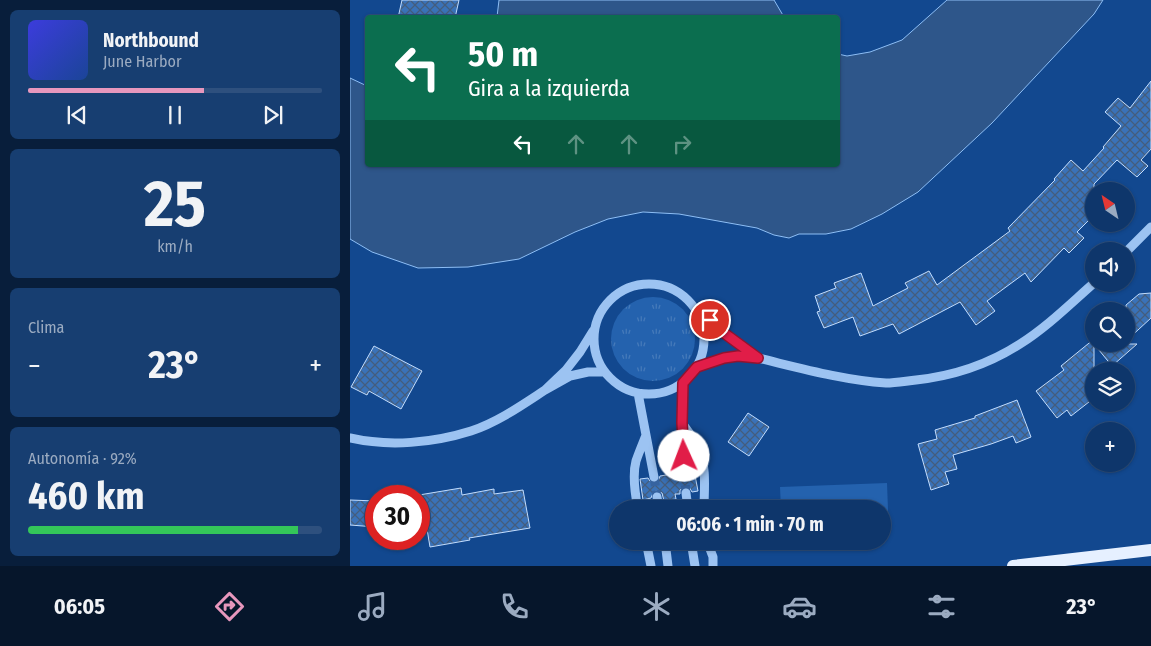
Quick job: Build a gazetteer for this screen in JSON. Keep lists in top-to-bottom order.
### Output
{
  "north": "top left",
  "page": {
    "turn": ["50 m", "Gira a la izquierda"],
    "song": ["Northbound", "June Harbor"],
    "tile": [
      ["25", "km/h"],
      "Clima",
      ["Autonomía · 92%", "460 km"]
    ],
    "map_buttons": "+",
    "heat": ["−", "23°", "+"],
    "limit": "30",
    "trip": "06:06 · 1 min · 70 m",
    "tabs": ["06:05", "23°"]
  }
}
